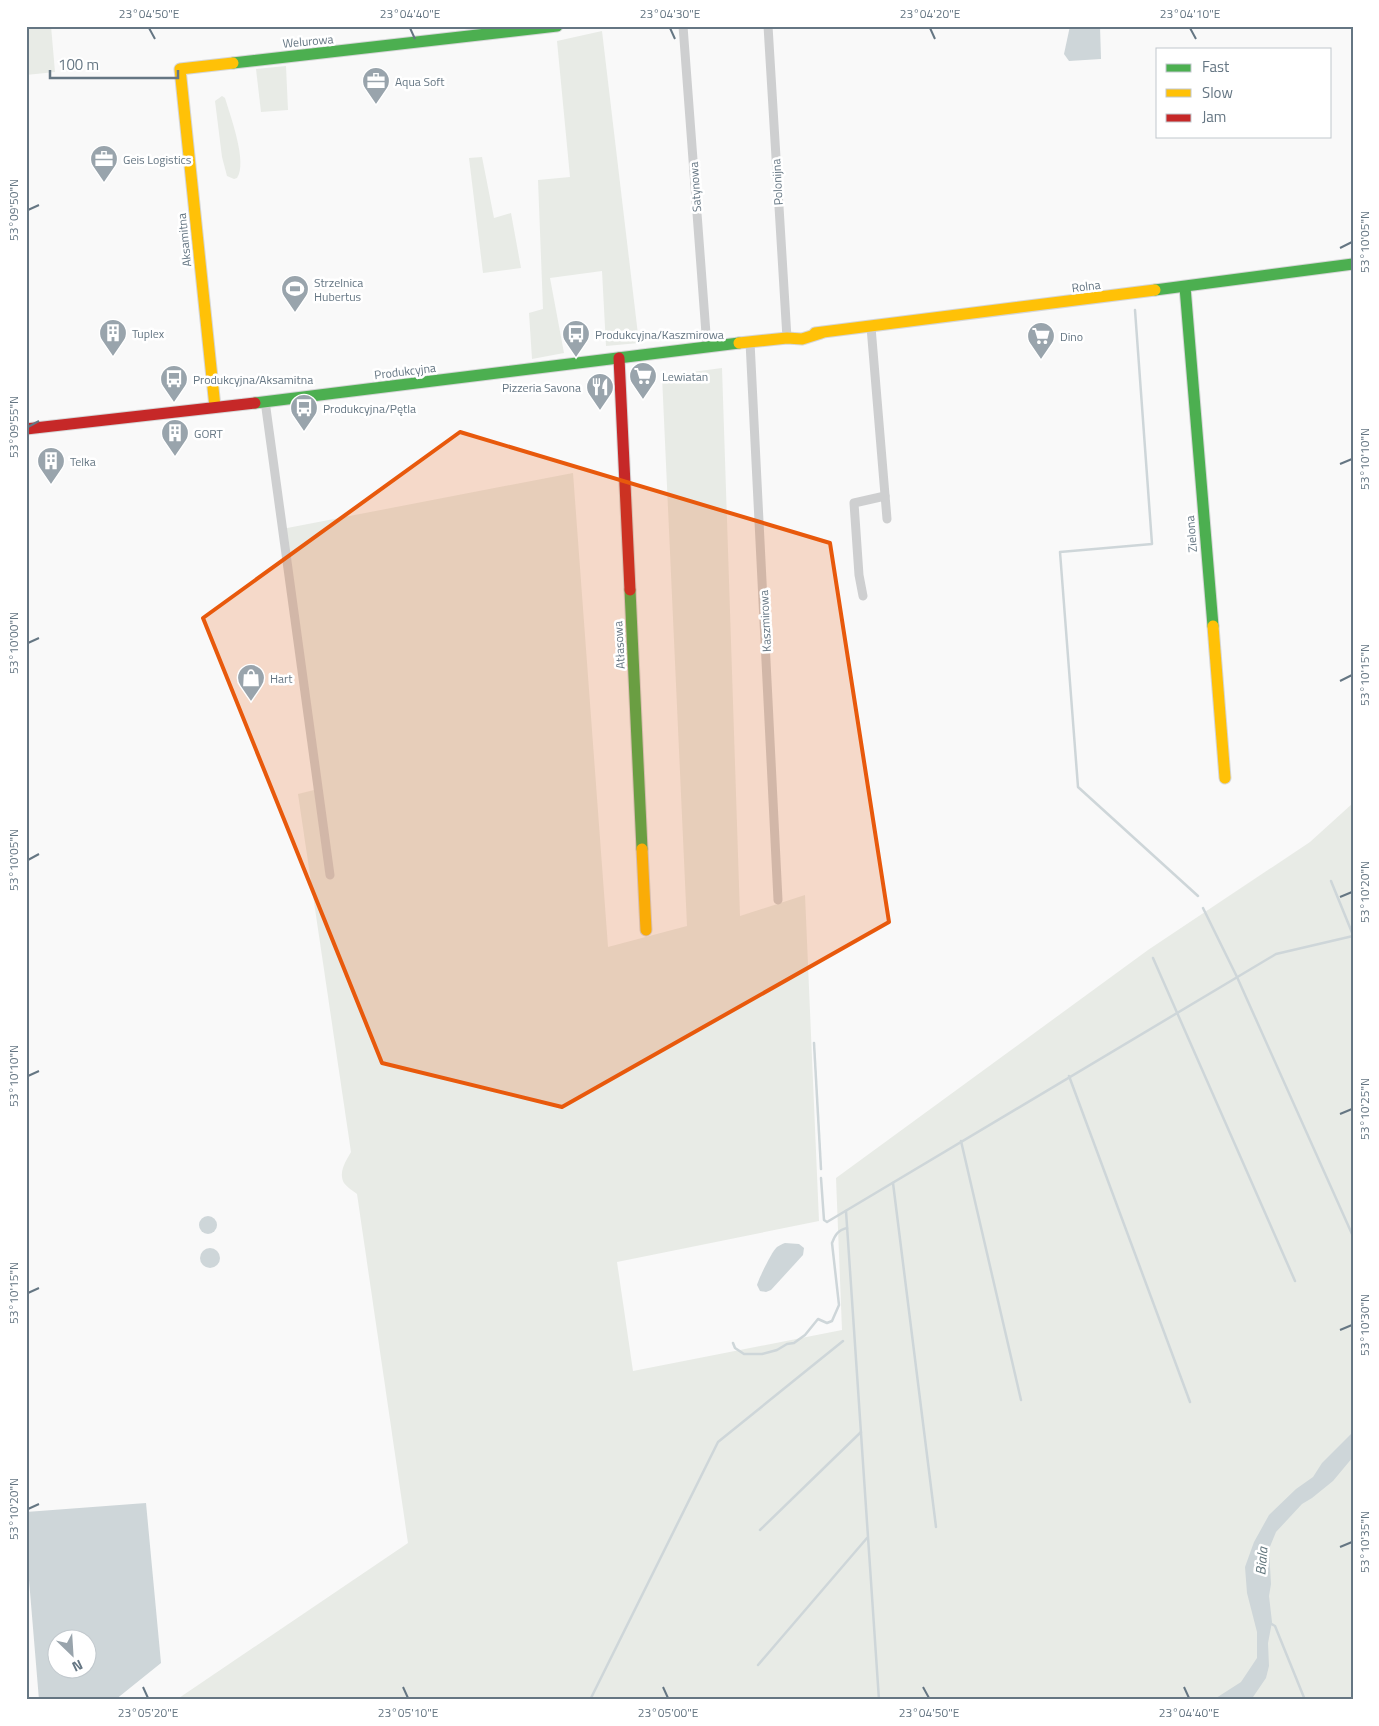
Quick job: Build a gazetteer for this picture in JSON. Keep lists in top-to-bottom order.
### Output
{
  "streets": {
    "street": [
      "Welurowa",
      "Polonijna",
      "Satynowa",
      "Aksamitna",
      "Rolna",
      "Produkcyjna",
      "Zielona",
      "Kaszmirowa",
      "Atłasowa"
    ]
  },
  "crossings": [
    ["Welurowa", "Aksamitna"],
    ["Polonijna", "Rolna"],
    ["Polonijna", "Produkcyjna"],
    ["Satynowa", "Produkcyjna"],
    ["Aksamitna", "Produkcyjna"],
    ["Rolna", "Produkcyjna"],
    ["Rolna", "Zielona"],
    ["Produkcyjna", "Kaszmirowa"],
    ["Produkcyjna", "Atłasowa"]
  ],
  "water": ["Biala"],
  "places": {
    "office": ["Aqua Soft", "Geis Logistics"],
    "sports": ["Strzelnica Hubertus"],
    "building": ["Tuplex", "GORT", "Telka"],
    "bus stop": ["Produkcyjna/Kaszmirowa", "Produkcyjna/Aksamitna", "Produkcyjna/Pętla"],
    "supermarket": ["Dino", "Lewiatan"],
    "restaurant": ["Pizzeria Savona"],
    "shop": ["Hart"]
  },
  "legend": ["Fast", "Slow", "Jam"],
  "scale_bar": "100 m",
  "north": "bottom right",
  "coordinates": [
    "23°04'50\"E",
    "23°04'40\"E",
    "23°04'30\"E",
    "23°04'20\"E",
    "23°04'10\"E",
    "53°09'50\"N",
    "53°10'05\"N",
    "53°09'55\"N",
    "53°10'10\"N",
    "53°10'00\"N",
    "53°10'15\"N",
    "53°10'20\"N",
    "53°10'25\"N",
    "53°10'30\"N",
    "53°10'35\"N",
    "23°05'20\"E",
    "23°05'10\"E",
    "23°05'00\"E"
  ]
}
